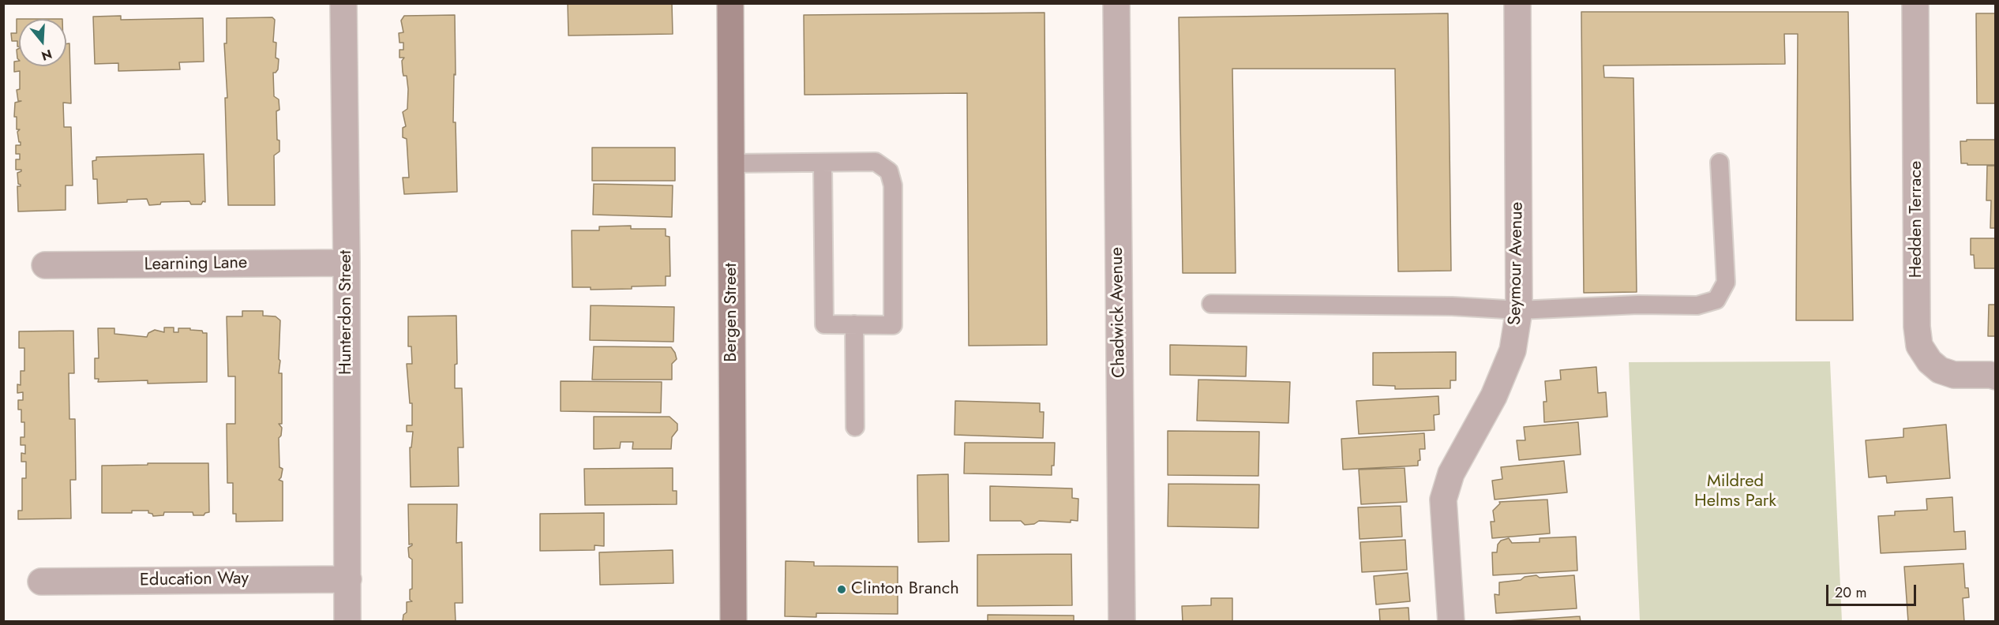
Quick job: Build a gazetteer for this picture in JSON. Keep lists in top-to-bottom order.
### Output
{
  "streets": {
    "main road": ["Bergen Street"],
    "street": [
      "Hedden Terrace",
      "Seymour Avenue",
      "Learning Lane",
      "Hunterdon Street",
      "Chadwick Avenue",
      "Education Way"
    ]
  },
  "crossings": [
    ["Learning Lane", "Hunterdon Street"],
    ["Hunterdon Street", "Education Way"]
  ],
  "parks": ["Mildred Helms Park"],
  "places": ["Clinton Branch"],
  "scale_bar": "20 m",
  "north": "bottom"
}
